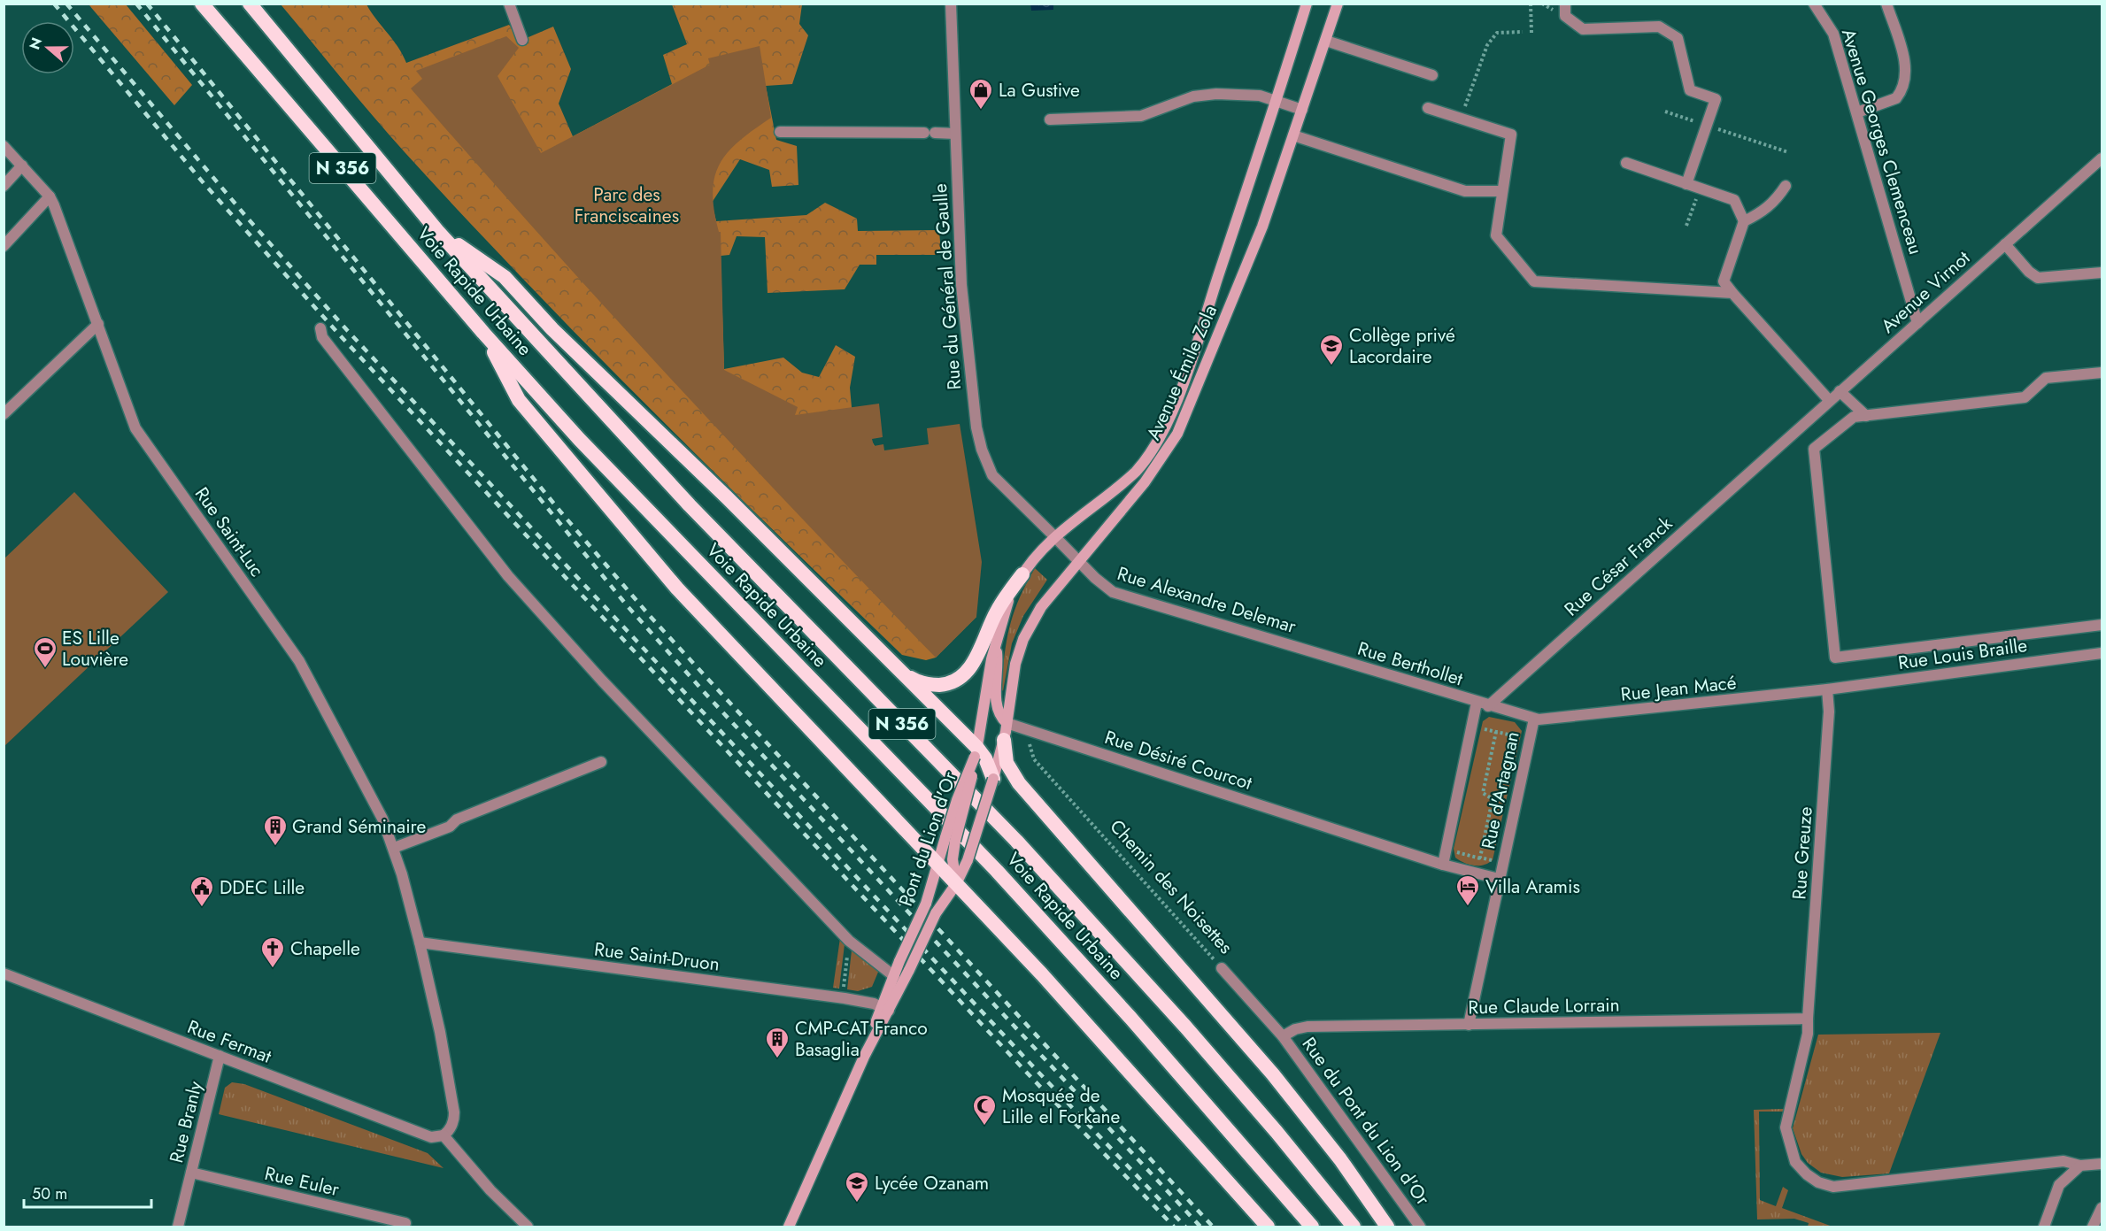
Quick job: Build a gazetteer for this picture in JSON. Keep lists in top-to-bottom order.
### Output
{
  "streets": {
    "highway": ["N 356", "Voie Rapide Urbaine"],
    "main road": ["Avenue Émile Zola", "Pont du Lion d'Or"],
    "street": [
      "Avenue Georges Clemenceau",
      "Rue du Général de Gaulle",
      "Avenue Virnot",
      "Rue Saint-Luc",
      "Rue César Franck",
      "Rue Alexandre Delemar",
      "Rue Louis Braille",
      "Rue Berthollet",
      "Rue Jean Macé",
      "Rue Désiré Courcot",
      "Rue d'Artagnan",
      "Rue Greuze",
      "Chemin des Noisettes",
      "Rue Saint-Druon",
      "Rue Claude Lorrain",
      "Rue Fermat",
      "Rue du Pont du Lion d'Or",
      "Rue Branly",
      "Rue Euler"
    ]
  },
  "crossings": [
    ["Avenue Georges Clemenceau", "Avenue Virnot"],
    ["Rue du Général de Gaulle", "Avenue Émile Zola"],
    ["Rue du Général de Gaulle", "Rue Alexandre Delemar"],
    ["Avenue Virnot", "Rue César Franck"],
    ["Avenue Émile Zola", "Rue Alexandre Delemar"],
    ["Avenue Émile Zola", "Rue Désiré Courcot"],
    ["Avenue Émile Zola", "Pont du Lion d'Or"],
    ["Rue Saint-Luc", "Rue Saint-Druon"],
    ["Rue Saint-Luc", "Rue Fermat"],
    ["Rue César Franck", "Rue Berthollet"],
    ["Rue Alexandre Delemar", "Rue Berthollet"],
    ["Rue Louis Braille", "Rue Jean Macé"],
    ["Rue Louis Braille", "Rue Greuze"],
    ["Rue Berthollet", "Rue Jean Macé"],
    ["Rue Berthollet", "Rue d'Artagnan"],
    ["Rue Jean Macé", "Rue d'Artagnan"],
    ["Rue Jean Macé", "Rue Greuze"],
    ["Rue Désiré Courcot", "Rue d'Artagnan"],
    ["Rue d'Artagnan", "Rue Claude Lorrain"],
    ["Pont du Lion d'Or", "Rue Saint-Druon"],
    ["Rue Greuze", "Rue Claude Lorrain"],
    ["Chemin des Noisettes", "Rue Claude Lorrain"],
    ["Chemin des Noisettes", "Rue du Pont du Lion d'Or"],
    ["Rue Claude Lorrain", "Rue du Pont du Lion d'Or"],
    ["Rue Fermat", "Rue Branly"],
    ["Rue Branly", "Rue Euler"]
  ],
  "parks": ["Parc des Franciscaines"],
  "places": {
    "shop": ["La Gustive"],
    "school or university": ["Collège privé Lacordaire", "Lycée Ozanam"],
    "sports": ["ES Lille Louvière"],
    "building": ["Grand Séminaire", "CMP-CAT Franco Basaglia"],
    "hotel": ["Villa Aramis"],
    "public building": ["DDEC Lille"],
    "church": ["Chapelle"],
    "mosque": ["Mosquée de Lille el Forkane"]
  },
  "scale_bar": "50 m",
  "north": "left"
}
